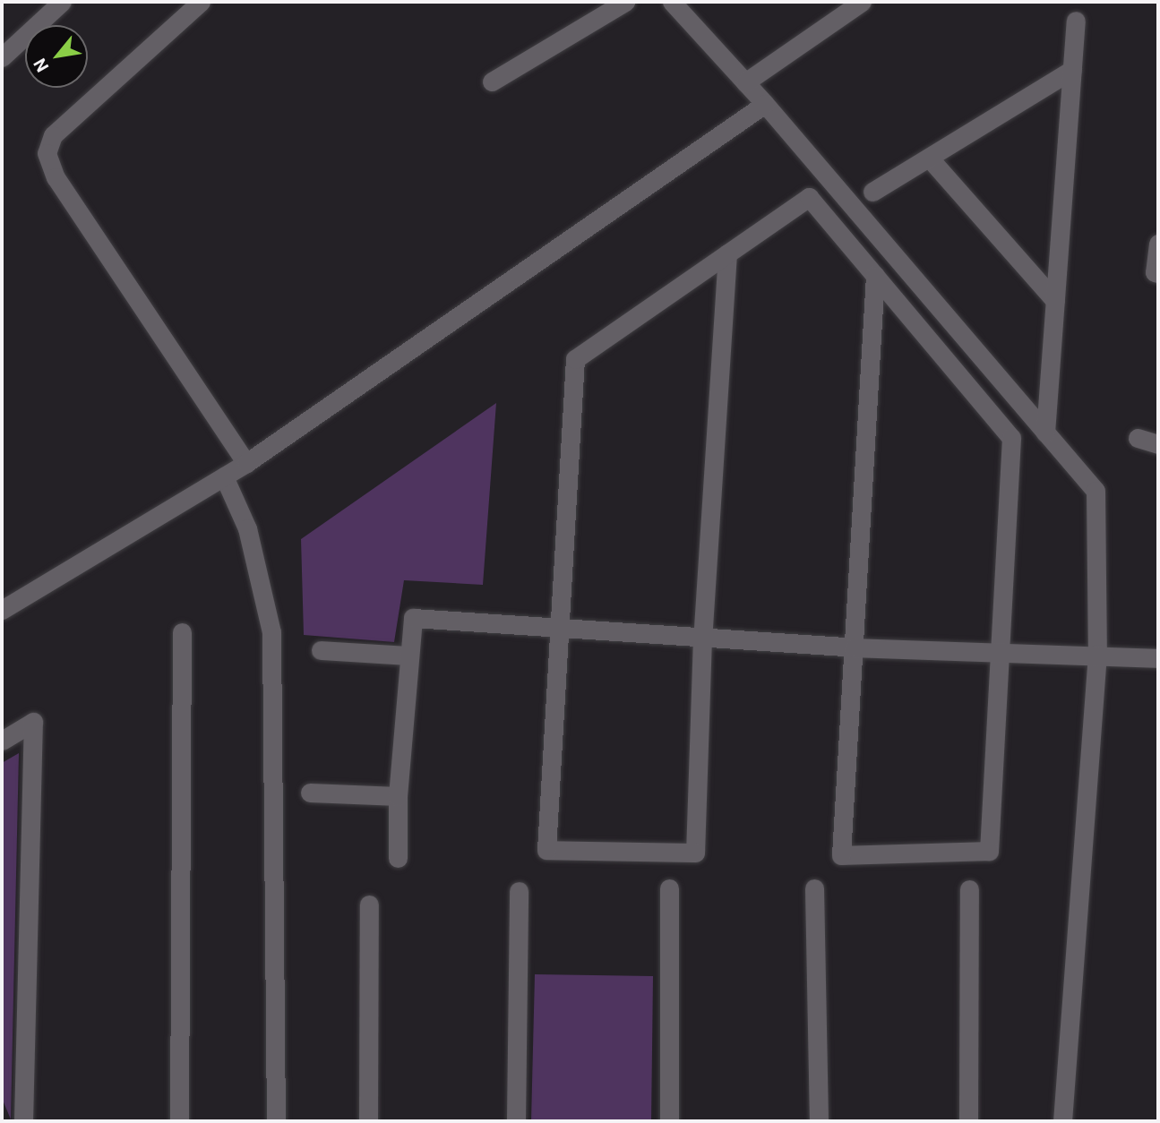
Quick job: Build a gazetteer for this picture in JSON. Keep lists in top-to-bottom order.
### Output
{
  "north": "bottom left"
}
